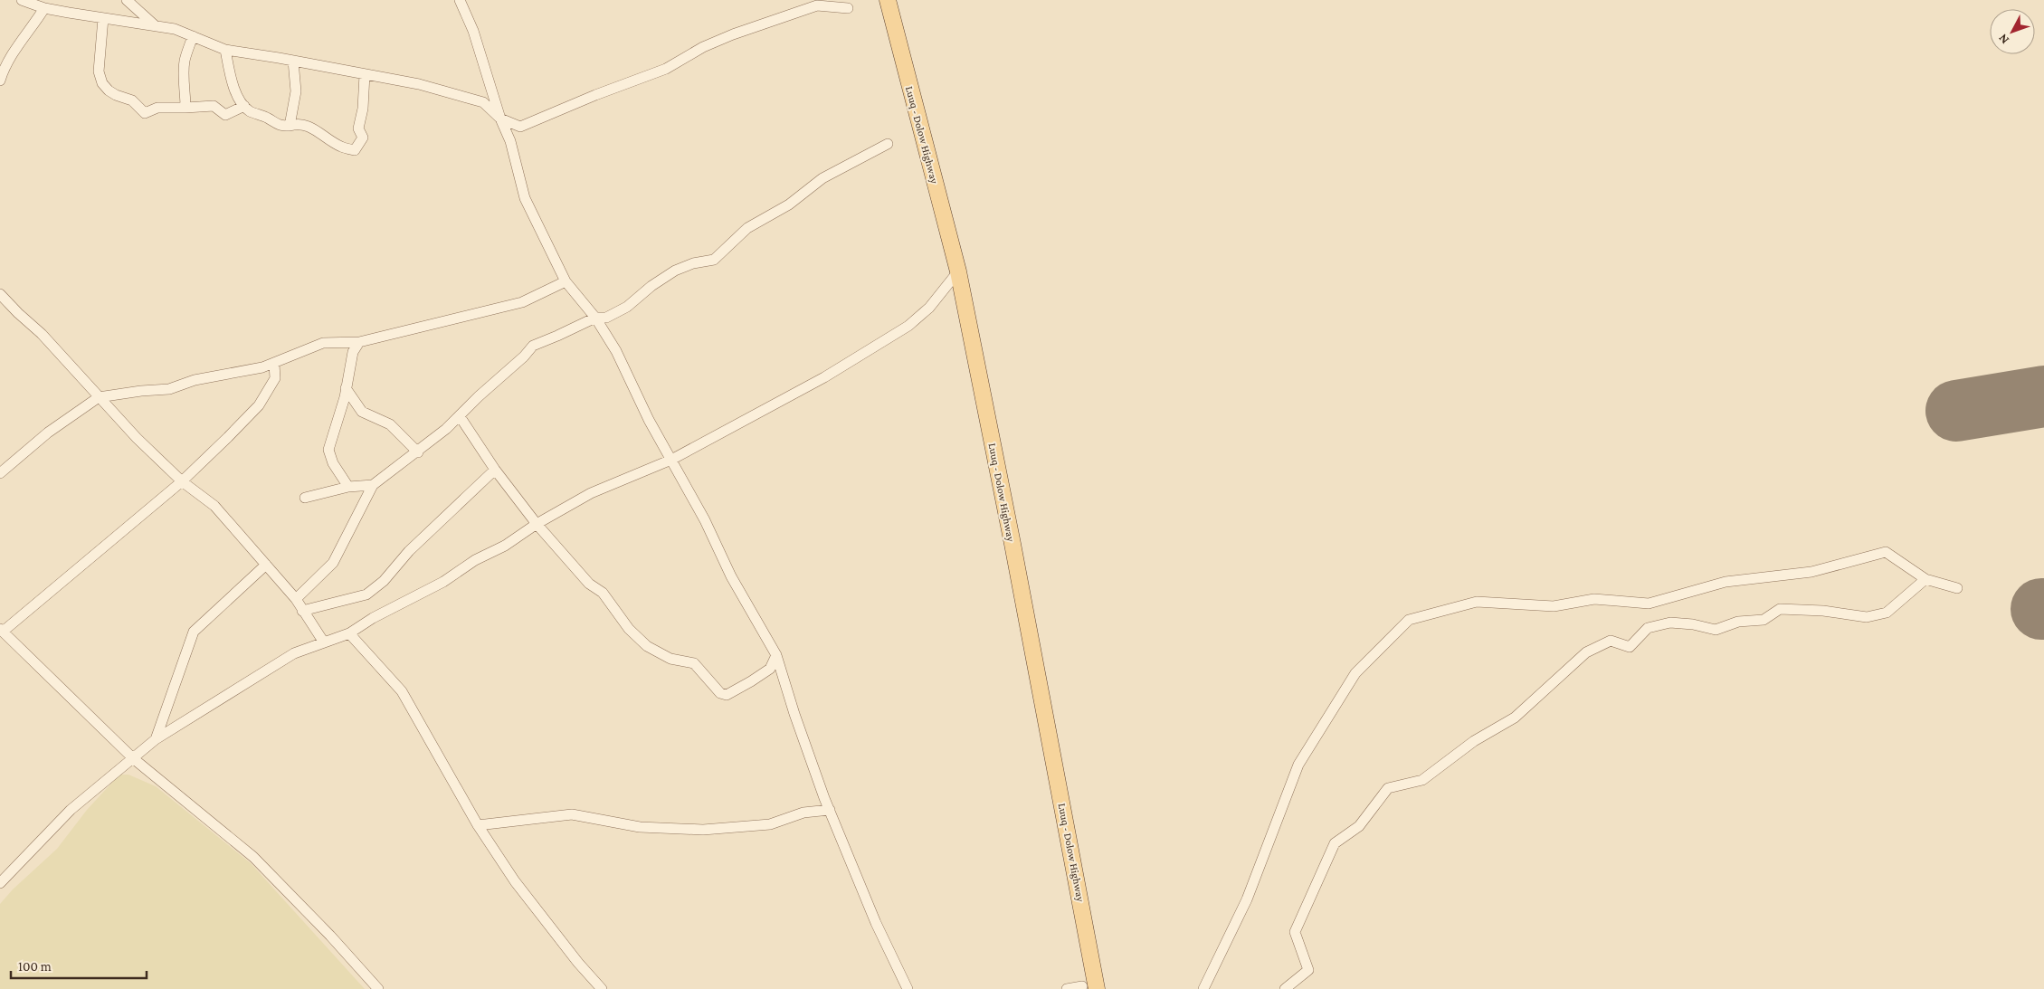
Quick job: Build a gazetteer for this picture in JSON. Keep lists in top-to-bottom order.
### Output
{
  "streets": {
    "main road": ["Luuq - Dolow Highway"]
  },
  "scale_bar": "100 m",
  "north": "bottom left"
}
